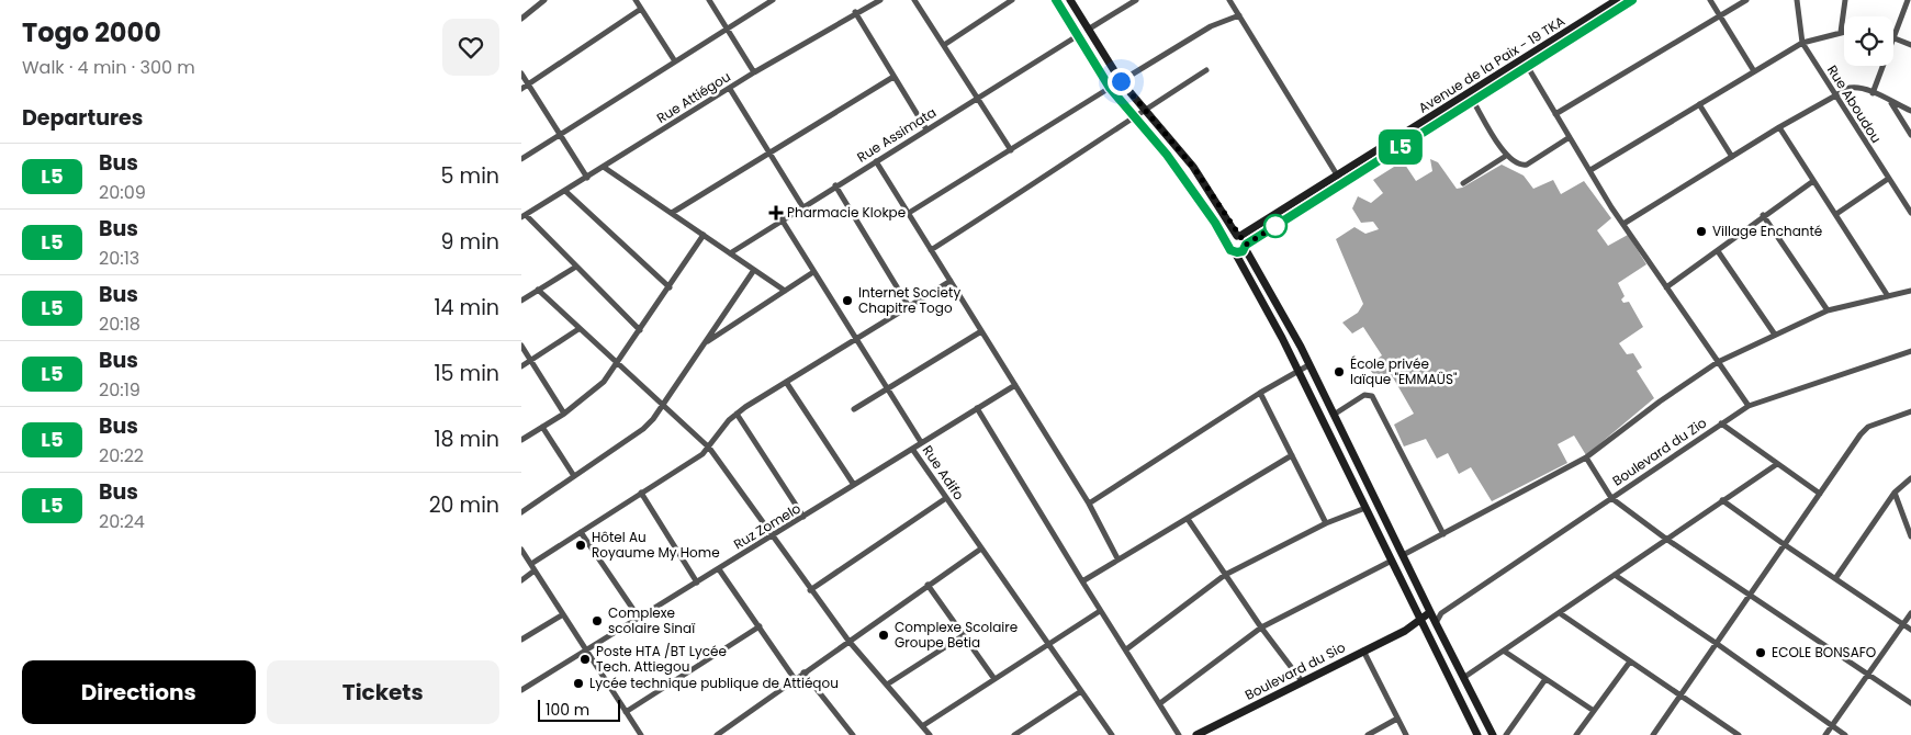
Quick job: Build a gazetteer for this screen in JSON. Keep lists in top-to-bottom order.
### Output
{
  "streets": {
    "main road": ["Avenue de la Paix - 19 TKA", "Boulevard du Sio"],
    "street": [
      "Rue Attiégou",
      "Rue Aboudou",
      "Rue Assimata",
      "Boulevard du Zio",
      "Rue Adifo",
      "Ruz Zomelo"
    ]
  },
  "crossings": [
    ["Rue Assimata", "Rue Adifo"],
    ["Boulevard du Zio", "Boulevard du Sio"],
    ["Rue Adifo", "Ruz Zomelo"]
  ],
  "places": {
    "health": ["Pharmacie Klokpe"],
    "other": [
      "Village Enchanté",
      "Internet Society Chapitre Togo",
      "École privée laïque \"EMMAÜS\"",
      "Hôtel Au Royaume My Home",
      "Complexe scolaire Sinaï",
      "Complexe Scolaire Groupe Betia",
      "ECOLE BONSAFO",
      "Poste HTA /BT Lycée Tech. Attiegou",
      "Lycée technique publique de Attiéqou"
    ]
  },
  "lines": ["bus line L5"],
  "scale_bar": "100 m",
  "page": {
    "heading": [
      ["Togo 2000", "Walk · 4 min · 300 m"],
      "Departures"
    ],
    "on_map": "L5",
    "list": [
      {
        "mark": "L5",
        "name": "Bus",
        "note": "20:09",
        "value": "5 min"
      },
      {
        "mark": "L5",
        "name": "Bus",
        "note": "20:13",
        "value": "9 min"
      },
      {
        "mark": "L5",
        "name": "Bus",
        "note": "20:18",
        "value": "14 min"
      },
      {
        "mark": "L5",
        "name": "Bus",
        "note": "20:19",
        "value": "15 min"
      },
      {
        "mark": "L5",
        "name": "Bus",
        "note": "20:22",
        "value": "18 min"
      },
      {
        "mark": "L5",
        "name": "Bus",
        "note": "20:24",
        "value": "20 min"
      }
    ],
    "buttons": ["Directions", "Tickets"],
    "scale": "100 m"
  }
}
